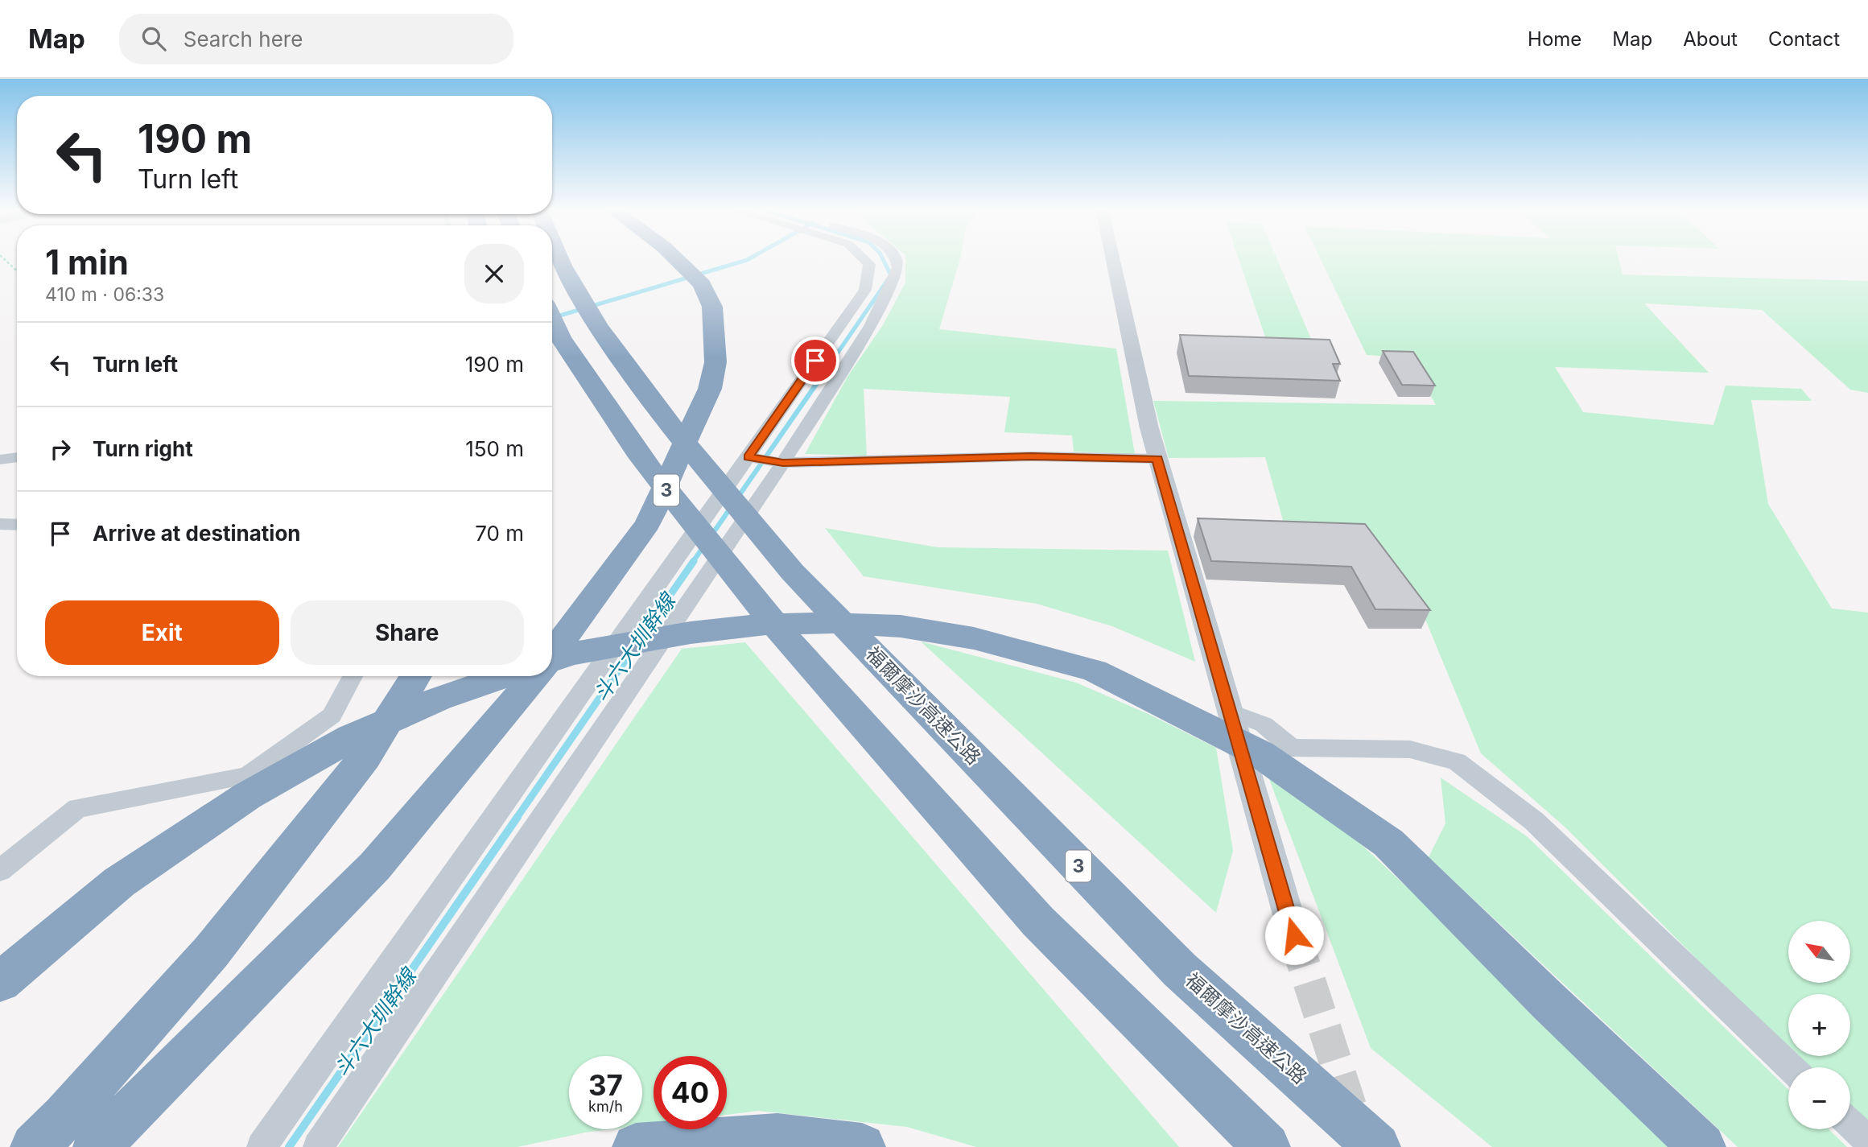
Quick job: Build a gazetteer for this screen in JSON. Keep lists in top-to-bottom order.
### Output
{
  "streets": {
    "highway": ["3", "福爾摩沙高速公路"]
  },
  "water": ["斗六大圳幹線"],
  "north": "top left",
  "page": {
    "header": "Map",
    "search": "Search here",
    "nav": [
      "Home",
      "Map",
      "About",
      "Contact"
    ],
    "turn": ["190 m", "Turn left"],
    "heading": ["1 min", "410 m · 06:33"],
    "list": [
      {
        "name": "Turn left",
        "value": "190 m"
      },
      {
        "name": "Turn right",
        "value": "150 m"
      },
      {
        "name": "Arrive at destination",
        "value": "70 m"
      }
    ],
    "buttons": ["Exit", "Share"],
    "map_buttons": ["+", "−"],
    "speed": "37 km/h",
    "limit": "40"
  }
}
